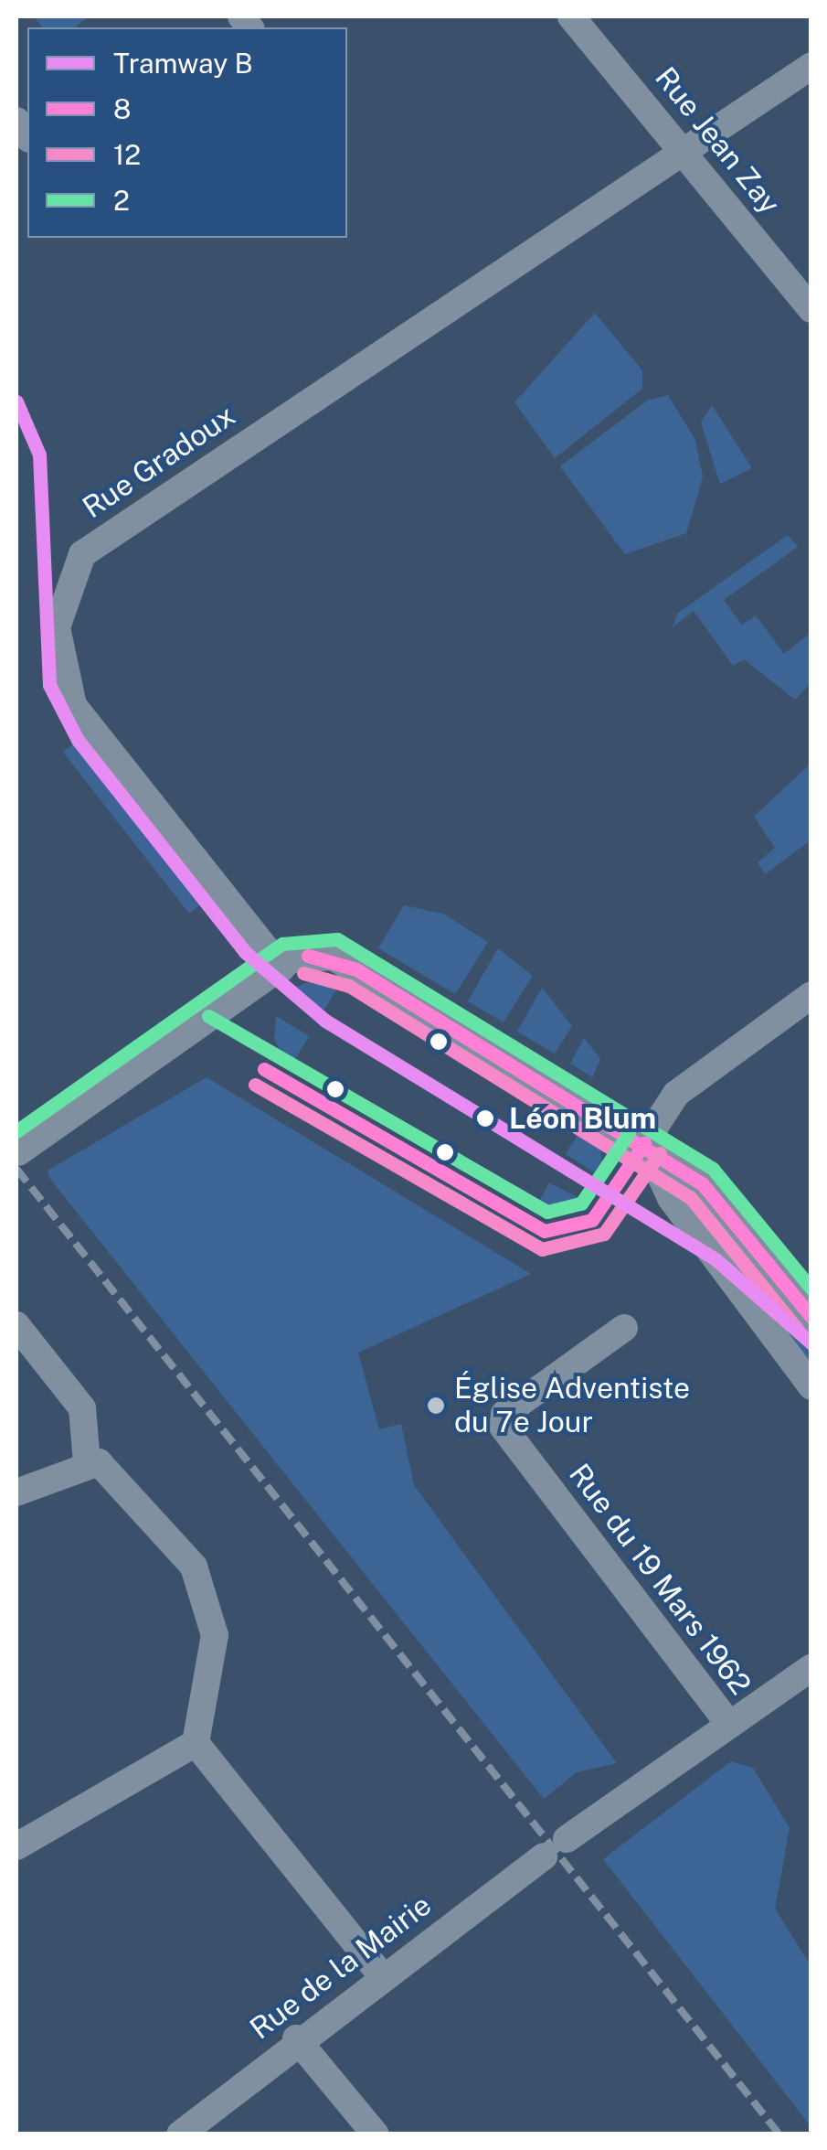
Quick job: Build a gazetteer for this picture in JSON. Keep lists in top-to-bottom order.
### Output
{
  "streets": {
    "street": [
      "Rue Jean Zay",
      "Rue Gradoux",
      "Rue du 19 Mars 1962",
      "Rue de la Mairie"
    ]
  },
  "crossings": [
    ["Rue Jean Zay", "Rue Gradoux"]
  ],
  "places": ["Léon Blum", "Église Adventiste du 7e Jour"],
  "lines": [
    "tram line B",
    "transit line 2",
    "transit line 8",
    "transit line 12"
  ],
  "legend": [
    "Tramway B",
    "8",
    "12",
    "2"
  ]
}
